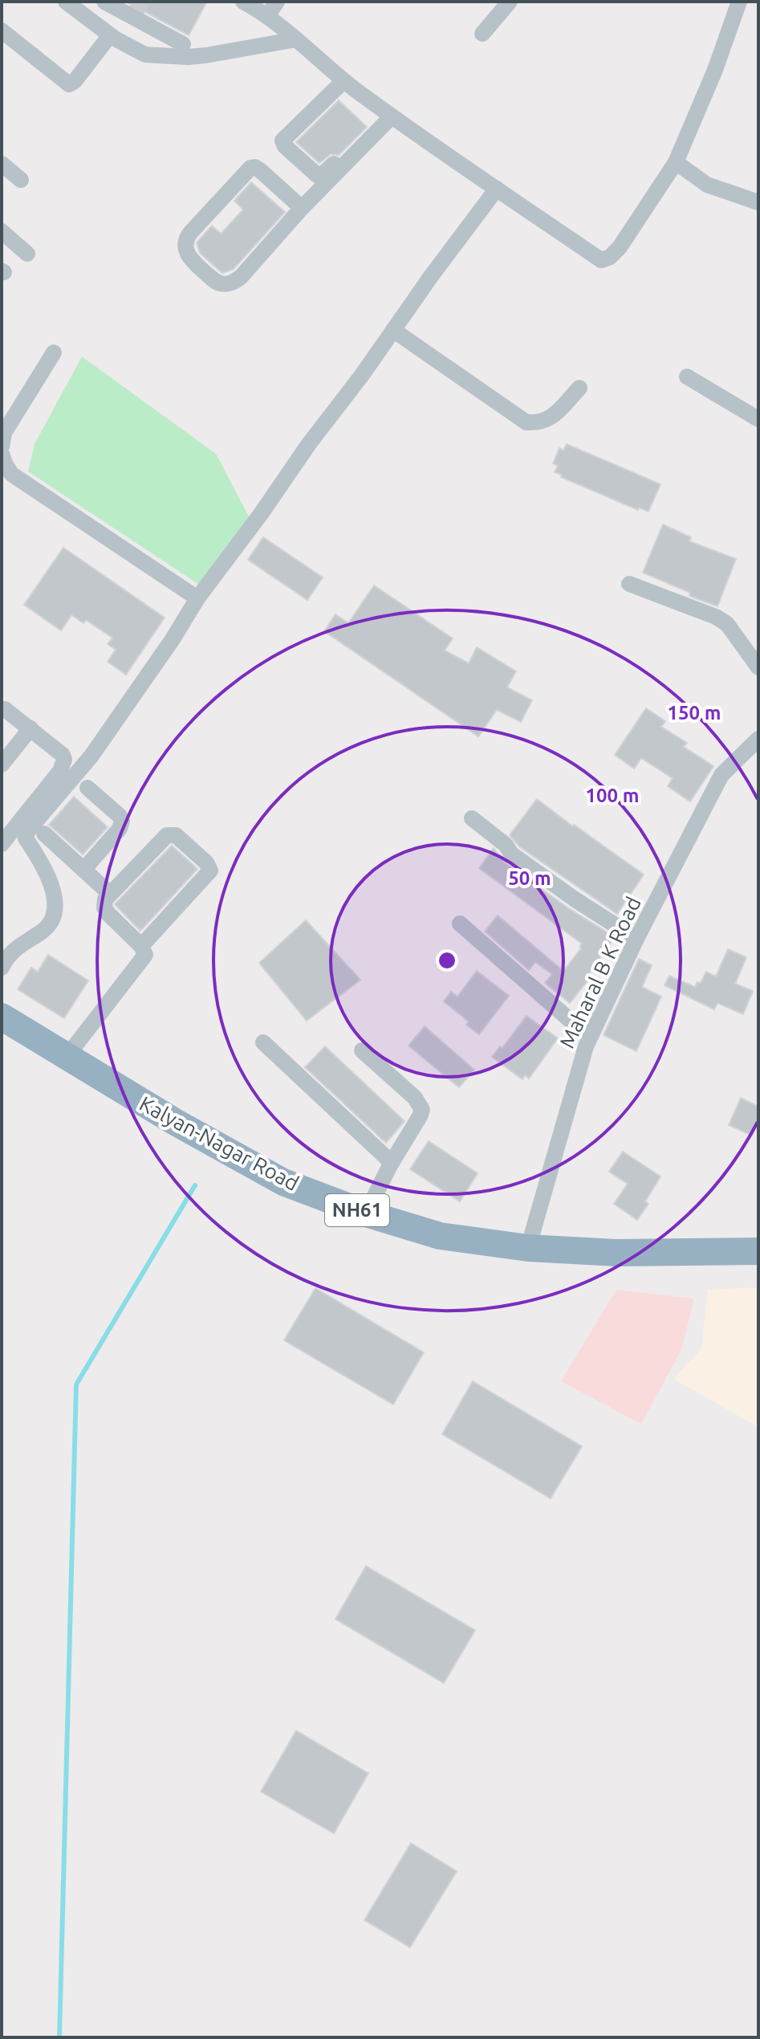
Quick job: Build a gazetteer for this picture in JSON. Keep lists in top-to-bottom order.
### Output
{
  "streets": {
    "highway": ["Kalyan-Nagar Road", "NH61"],
    "street": ["Maharal B K Road"]
  },
  "crossings": [
    ["Maharal B K Road", "Kalyan-Nagar Road"]
  ],
  "rings": ["150 m", "100 m", "50 m"]
}
